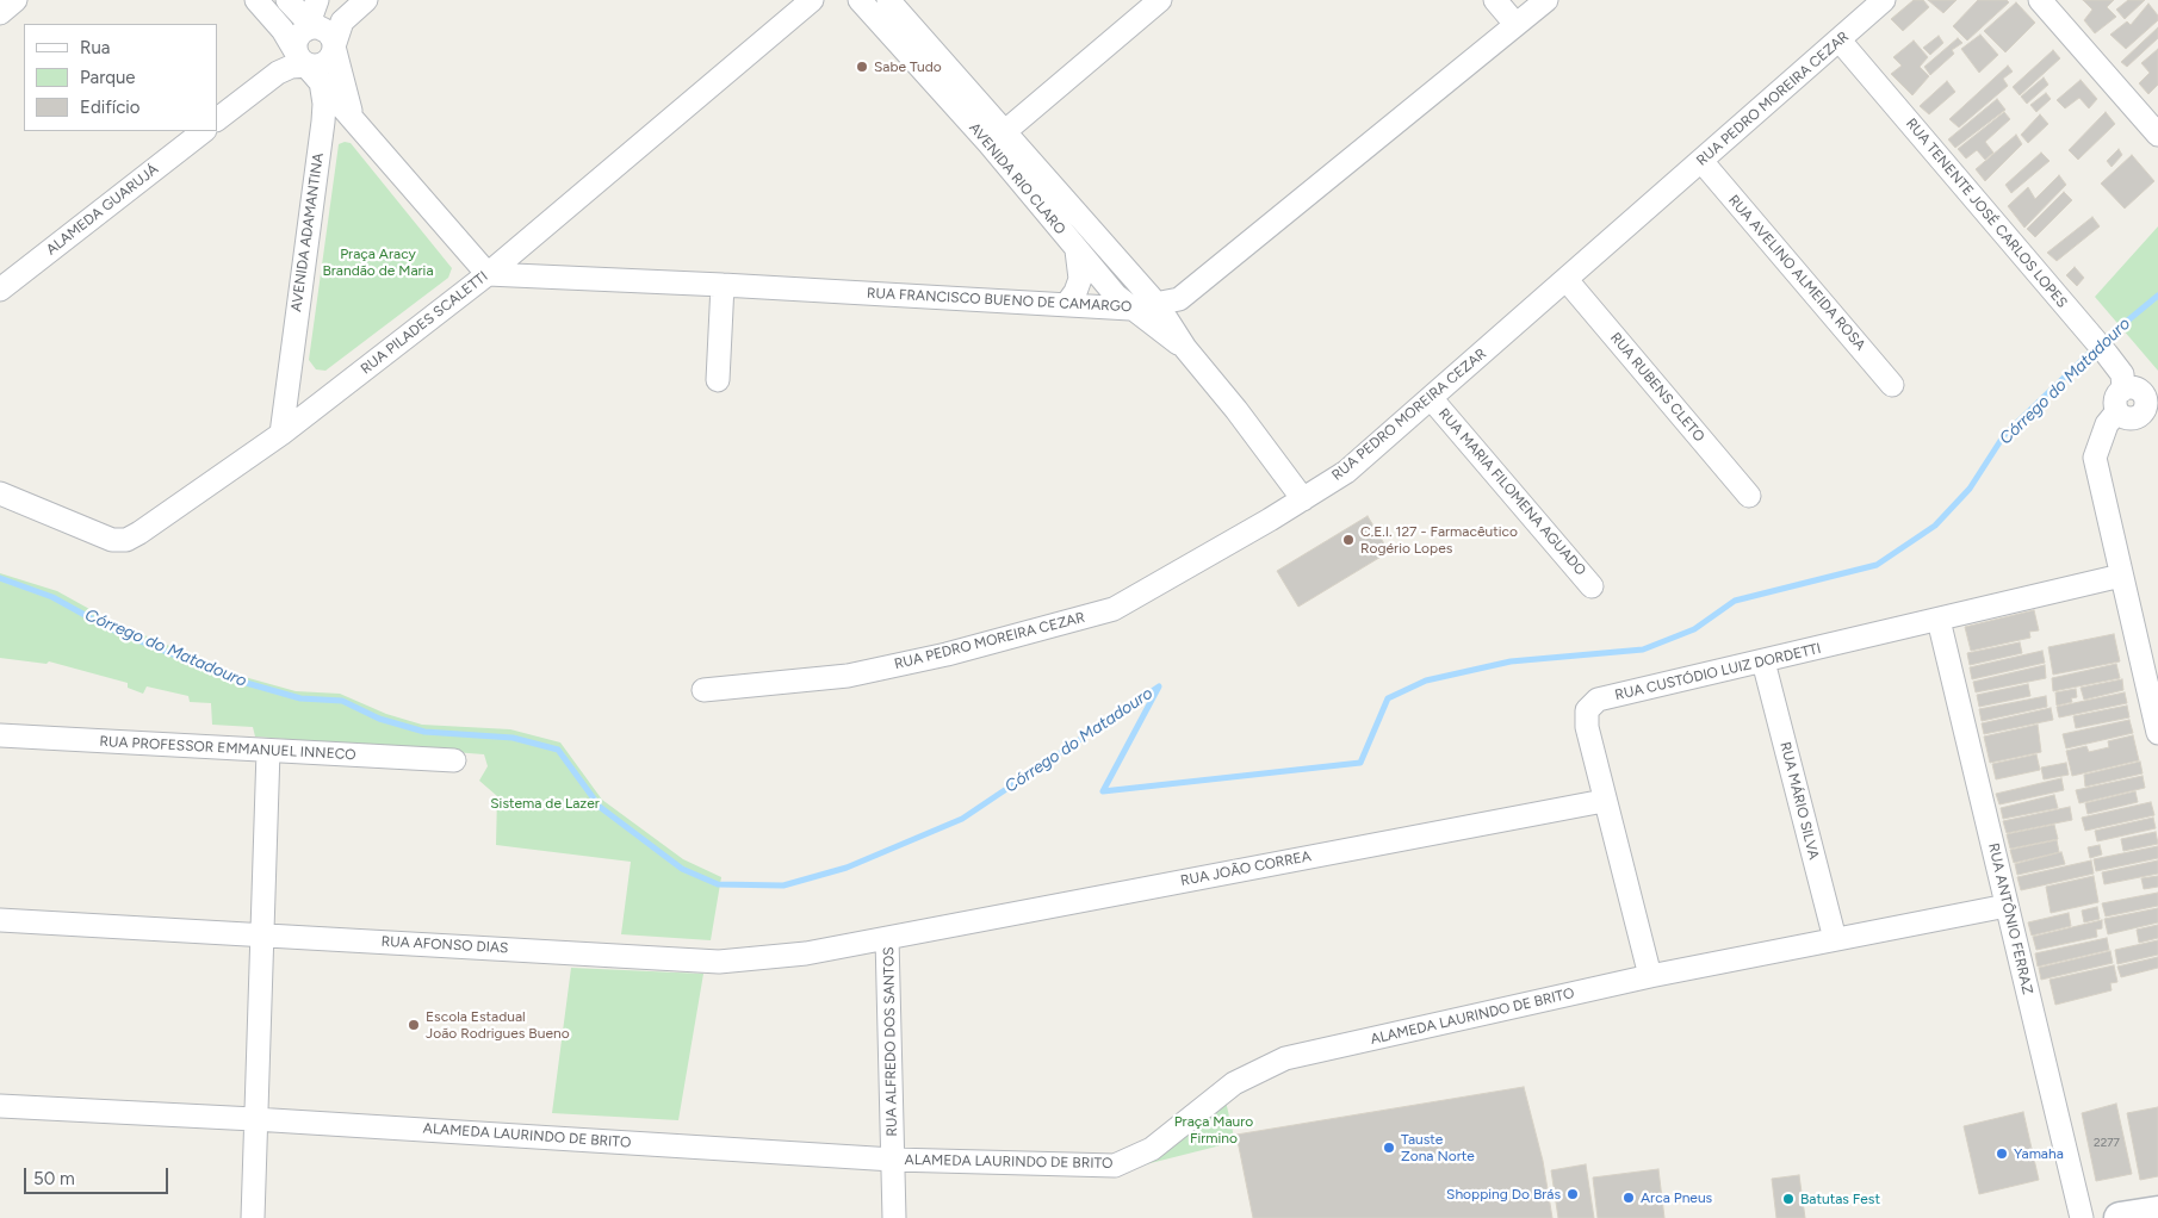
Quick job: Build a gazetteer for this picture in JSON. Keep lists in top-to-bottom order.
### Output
{
  "streets": {
    "street": [
      "RUA PEDRO MOREIRA CEZAR",
      "AVENIDA RIO CLARO",
      "ALAMEDA GUARUJÁ",
      "RUA TENENTE JOSÉ CARLOS LOPES",
      "AVENIDA ADAMANTINA",
      "RUA AVELINO ALMEIDA ROSA",
      "RUA FRANCISCO BUENO DE CAMARGO",
      "RUA PILADES SCALETTI",
      "RUA RUBENS CLETO",
      "RUA MARIA FILOMENA AGUADO",
      "RUA CUSTÓDIO LUIZ DORDETTI",
      "RUA PROFESSOR EMMANUEL INNECO",
      "RUA MÁRIO SILVA",
      "RUA JOÃO CORREA",
      "RUA ANTÔNIO FERRAZ",
      "RUA AFONSO DIAS",
      "ALAMEDA LAURINDO DE BRITO",
      "RUA ALFREDO DOS SANTOS"
    ]
  },
  "crossings": [
    ["RUA PEDRO MOREIRA CEZAR", "AVENIDA RIO CLARO"],
    ["RUA PEDRO MOREIRA CEZAR", "RUA TENENTE JOSÉ CARLOS LOPES"],
    ["RUA PEDRO MOREIRA CEZAR", "RUA AVELINO ALMEIDA ROSA"],
    ["RUA PEDRO MOREIRA CEZAR", "RUA RUBENS CLETO"],
    ["RUA PEDRO MOREIRA CEZAR", "RUA MARIA FILOMENA AGUADO"],
    ["AVENIDA RIO CLARO", "RUA FRANCISCO BUENO DE CAMARGO"],
    ["AVENIDA ADAMANTINA", "RUA PILADES SCALETTI"],
    ["RUA FRANCISCO BUENO DE CAMARGO", "RUA PILADES SCALETTI"],
    ["RUA CUSTÓDIO LUIZ DORDETTI", "RUA MÁRIO SILVA"],
    ["RUA CUSTÓDIO LUIZ DORDETTI", "RUA JOÃO CORREA"],
    ["RUA CUSTÓDIO LUIZ DORDETTI", "RUA ANTÔNIO FERRAZ"],
    ["RUA CUSTÓDIO LUIZ DORDETTI", "ALAMEDA LAURINDO DE BRITO"],
    ["RUA MÁRIO SILVA", "ALAMEDA LAURINDO DE BRITO"],
    ["RUA JOÃO CORREA", "RUA AFONSO DIAS"],
    ["RUA JOÃO CORREA", "RUA ALFREDO DOS SANTOS"],
    ["RUA ANTÔNIO FERRAZ", "ALAMEDA LAURINDO DE BRITO"],
    ["RUA AFONSO DIAS", "RUA ALFREDO DOS SANTOS"],
    ["ALAMEDA LAURINDO DE BRITO", "RUA ALFREDO DOS SANTOS"]
  ],
  "water": ["Córrego do Matadouro"],
  "parks": ["Praça Aracy Brandão de Maria", "Sistema de Lazer", "Praça Mauro Firmino"],
  "places": [
    "Sabe Tudo",
    "C.E.I. 127 - Farmacêutico Rogério Lopes",
    "Escola Estadual João Rodrigues Bueno",
    "Tauste Zona Norte",
    "Yamaha",
    "Shopping Do Brás",
    "Arca Pneus",
    "Batutas Fest"
  ],
  "house_numbers": ["2277"],
  "legend": ["Rua", "Parque", "Edifício"],
  "scale_bar": "50 m"
}
